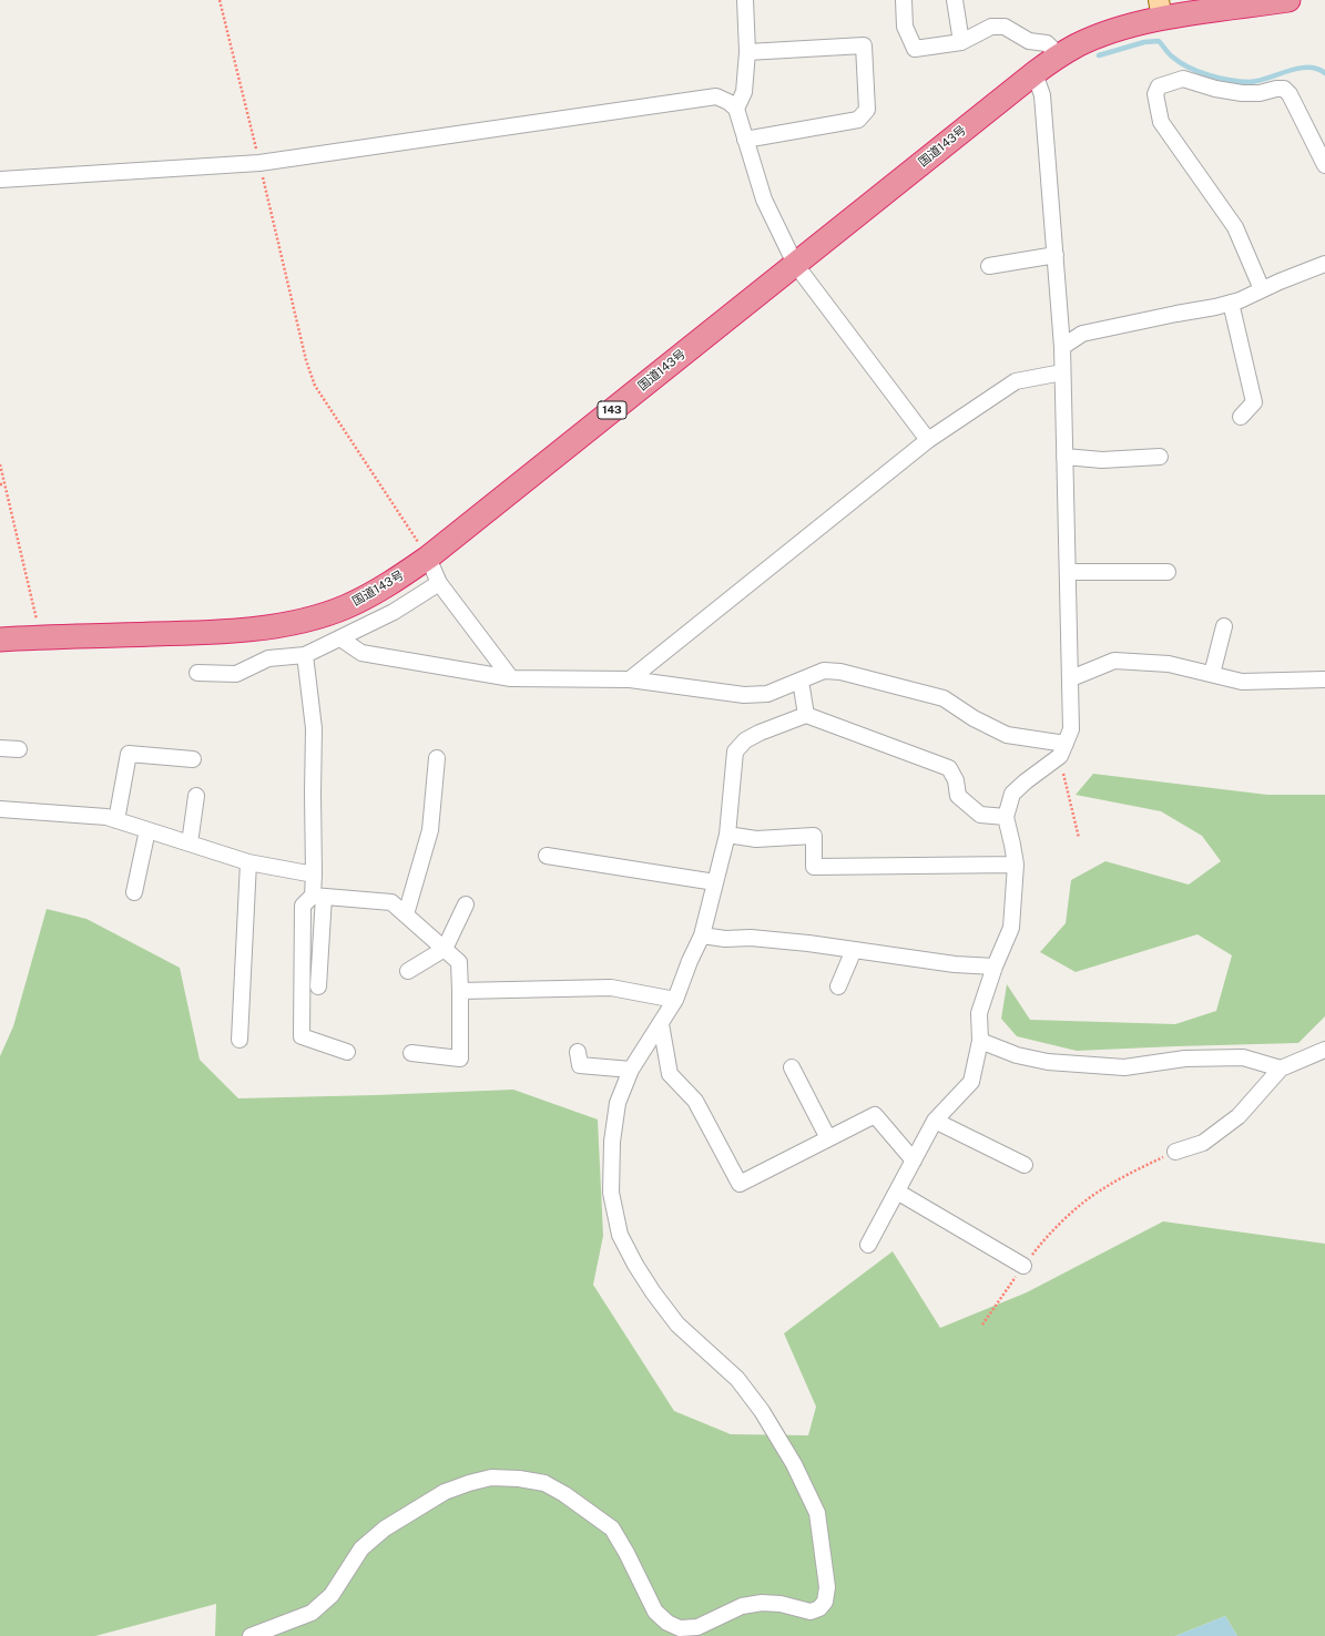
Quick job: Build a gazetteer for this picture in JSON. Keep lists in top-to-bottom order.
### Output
{
  "streets": {
    "highway": ["国道143号", "143"]
  }
}
